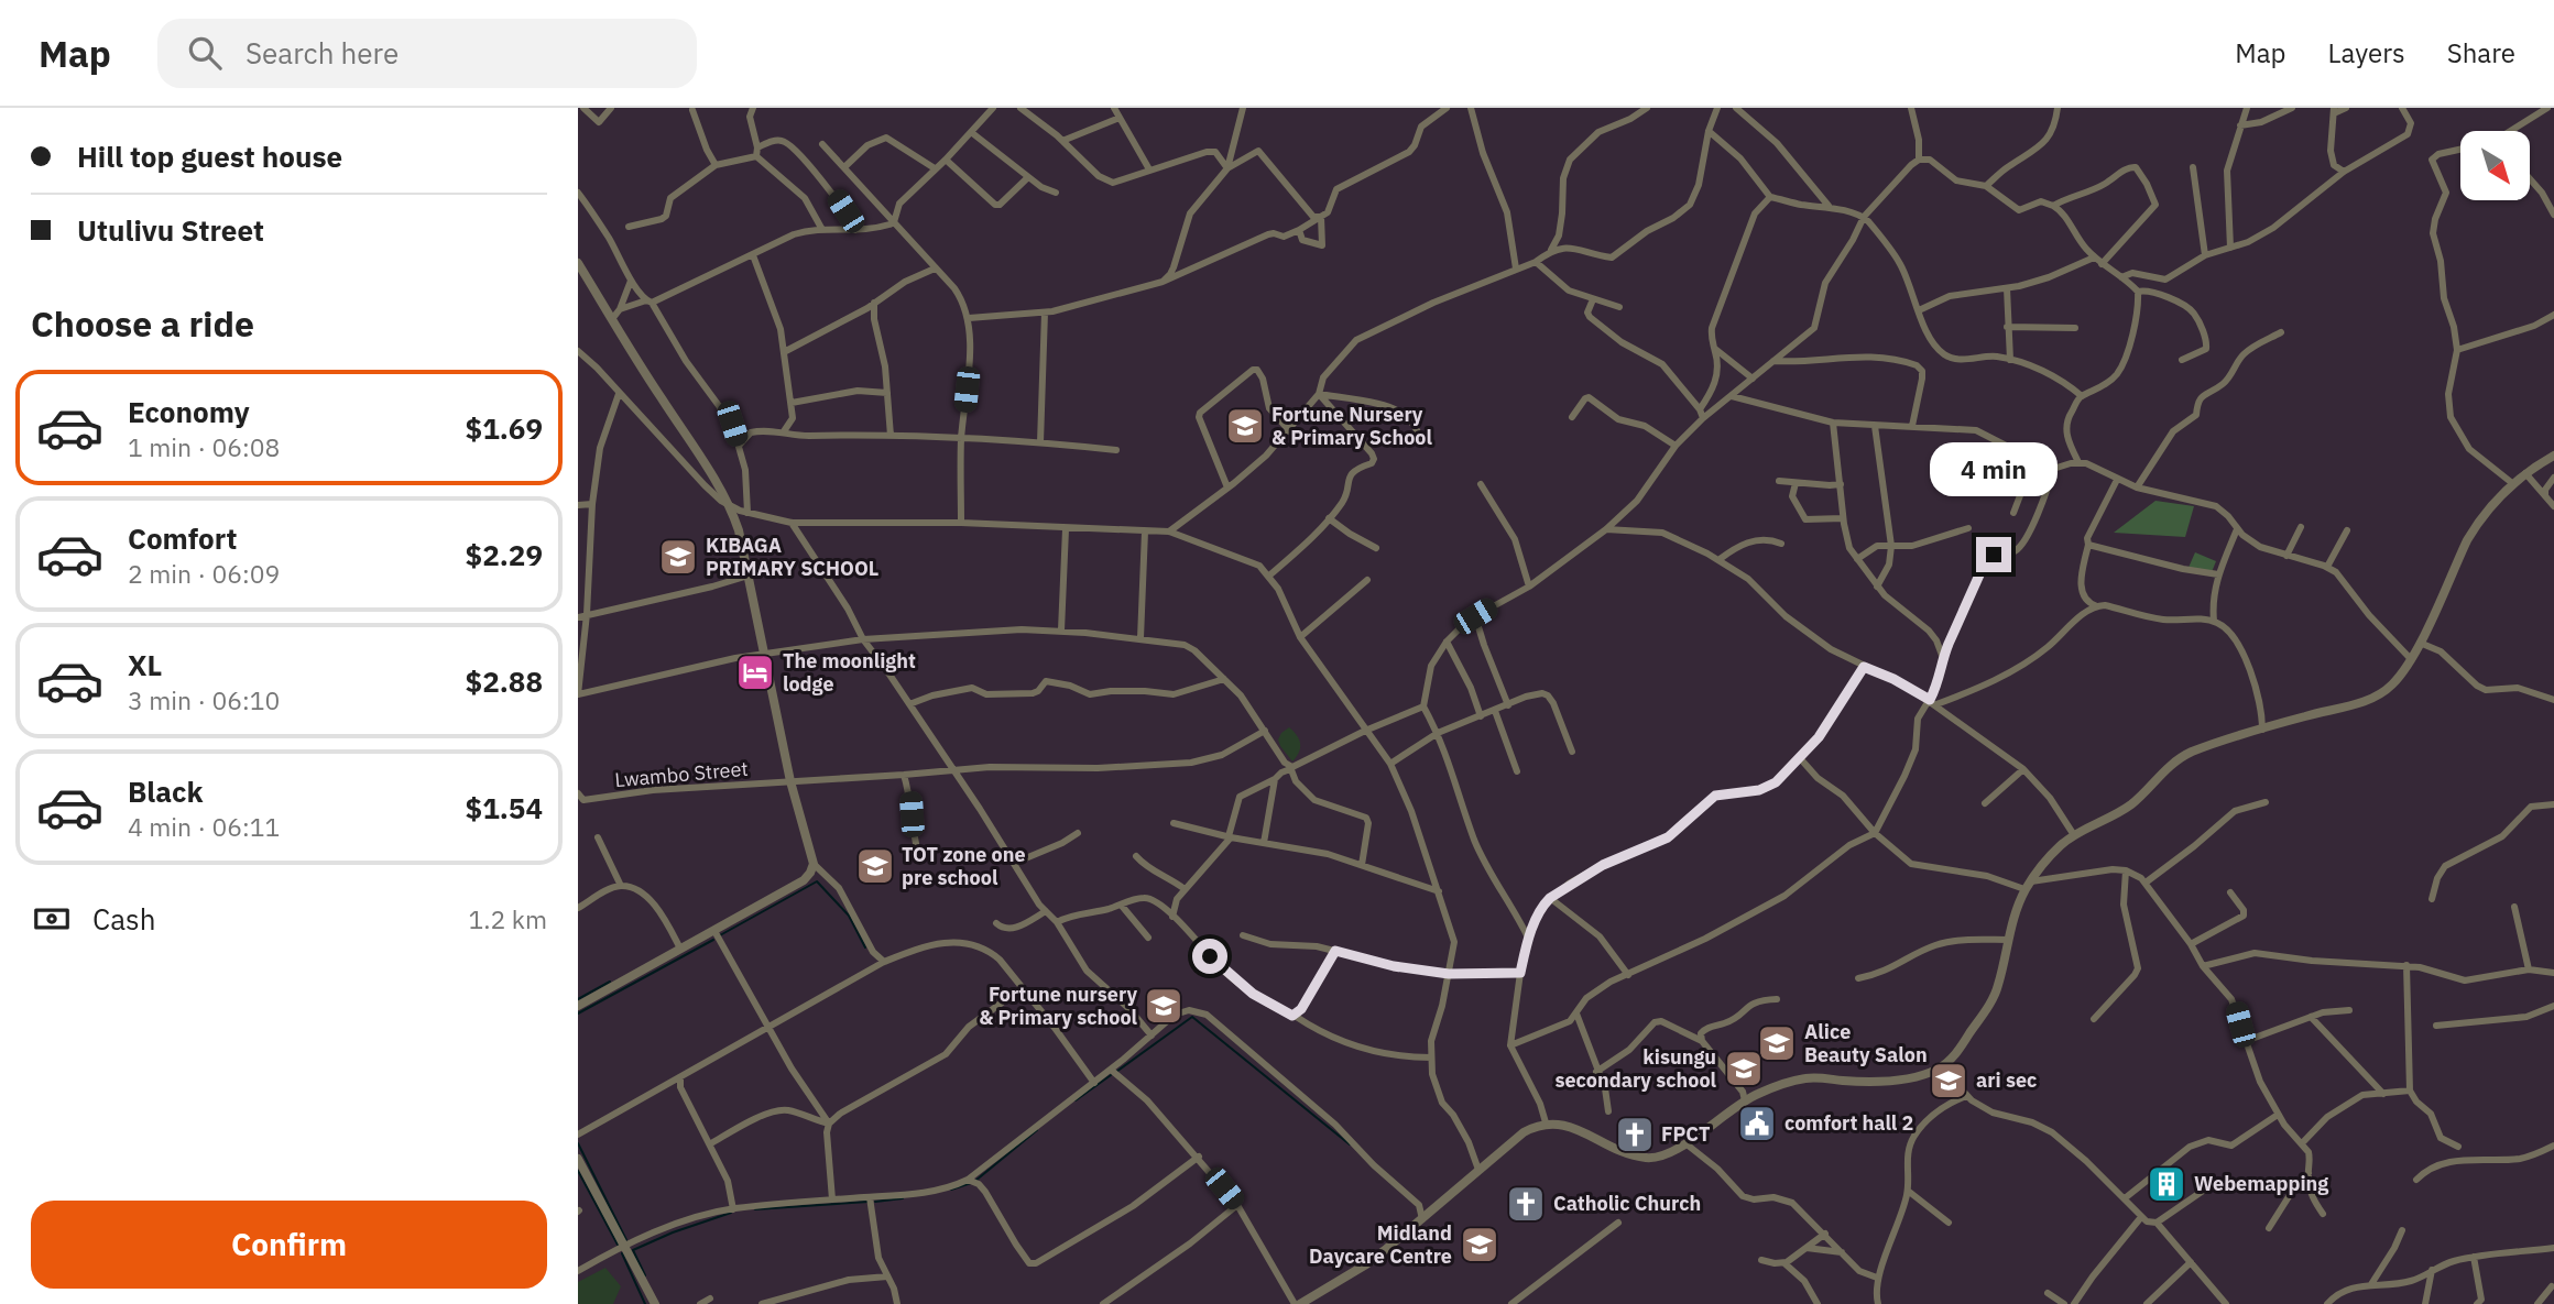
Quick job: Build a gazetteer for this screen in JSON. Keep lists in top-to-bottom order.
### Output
{
  "streets": {
    "street": ["Lwambo Street"]
  },
  "places": {
    "school or university": [
      "Fortune Nursery & Primary School",
      "KIBAGA PRIMARY SCHOOL",
      "TOT zone one pre school",
      "Fortune nursery & Primary school",
      "Alice Beauty Salon",
      "kisungu secondary school",
      "ari sec",
      "Midland Daycare Centre"
    ],
    "hotel": ["The moonlight lodge"],
    "public building": ["comfort hall 2"],
    "church": ["FPCT", "Catholic Church"],
    "building": ["Webemapping"]
  },
  "north": "bottom right",
  "page": {
    "header": "Map",
    "search": "Search here",
    "nav": ["Map", "Layers", "Share"],
    "banner": ["Hill top guest house", "Utulivu Street"],
    "heading": "Choose a ride",
    "list": [
      {
        "name": "Economy",
        "note": "1 min · 06:08",
        "value": "$1.69"
      },
      {
        "name": "Comfort",
        "note": "2 min · 06:09",
        "value": "$2.29"
      },
      {
        "name": "XL",
        "note": "3 min · 06:10",
        "value": "$2.88"
      },
      {
        "name": "Black",
        "note": "4 min · 06:11",
        "value": "$1.54"
      }
    ],
    "bubble": "4 min",
    "pay": ["Cash", "1.2 km"],
    "buttons": "Confirm"
  }
}
